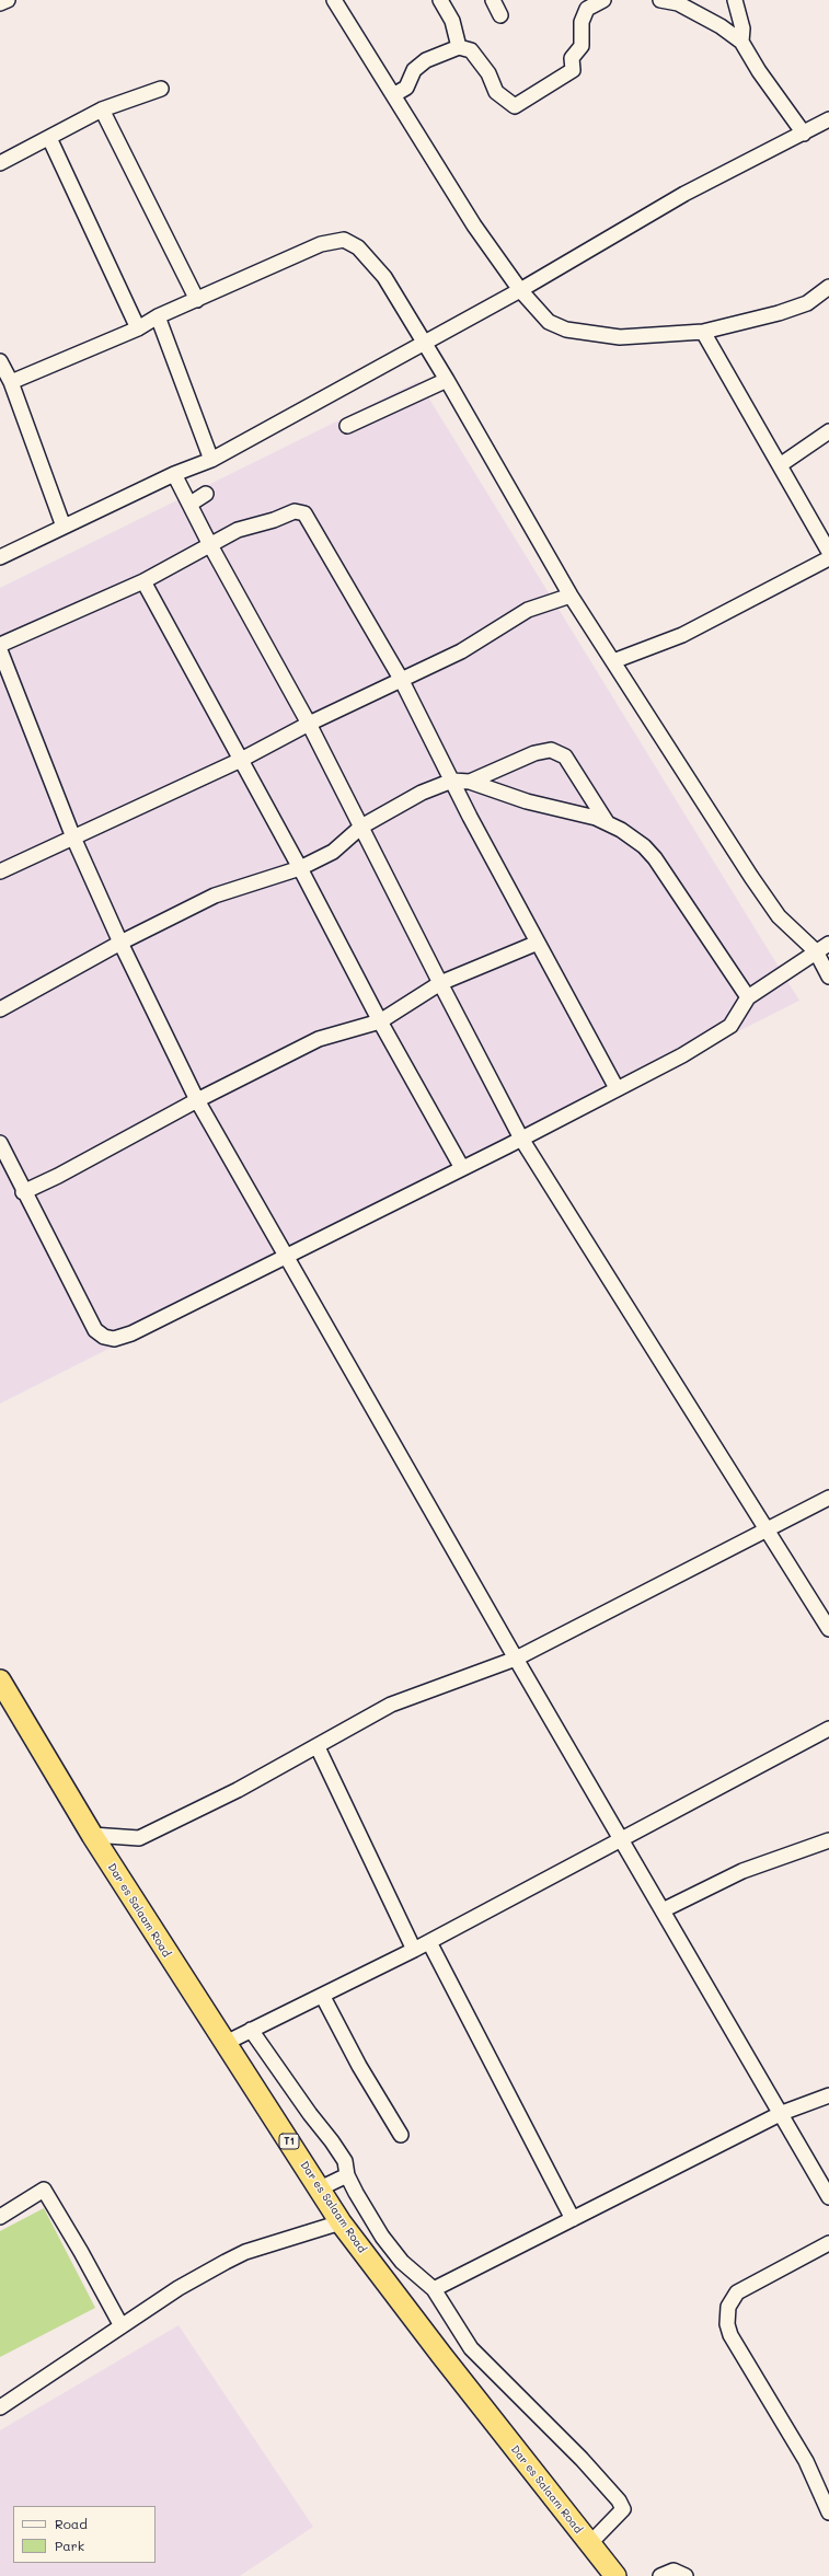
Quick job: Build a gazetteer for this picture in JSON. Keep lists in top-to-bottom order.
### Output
{
  "streets": {
    "highway": ["Dar es Salaam Road", "T1"]
  },
  "legend": ["Road", "Park"]
}
